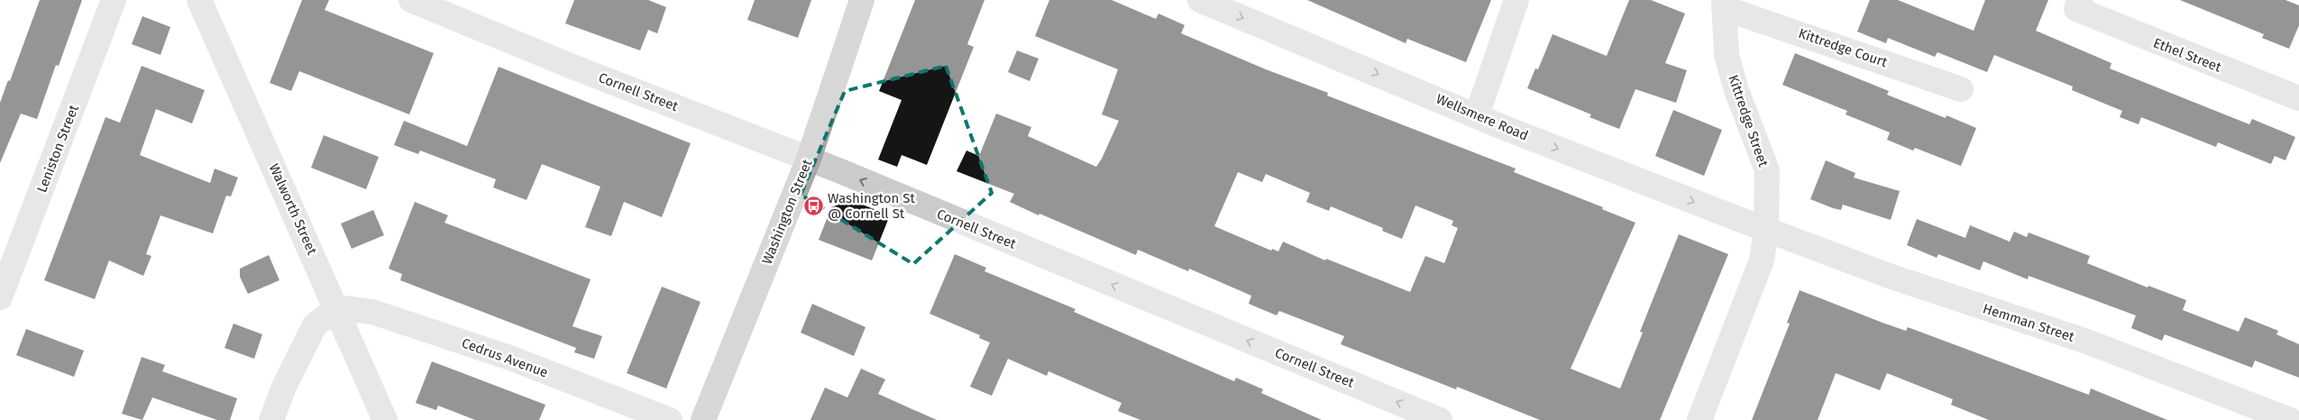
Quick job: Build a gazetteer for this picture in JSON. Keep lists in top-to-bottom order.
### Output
{
  "streets": {
    "main road": ["Washington Street"],
    "street": [
      "Kittredge Court",
      "Ethel Street",
      "Cornell Street",
      "Wellsmere Road",
      "Kittredge Street",
      "Leniston Street",
      "Walworth Street",
      "Hemman Street",
      "Cedrus Avenue"
    ]
  },
  "crossings": [
    ["Kittredge Court", "Kittredge Street"],
    ["Cornell Street", "Washington Street"],
    ["Wellsmere Road", "Kittredge Street"],
    ["Wellsmere Road", "Hemman Street"],
    ["Kittredge Street", "Hemman Street"],
    ["Walworth Street", "Cedrus Avenue"]
  ],
  "one_way": ["Cornell Street", "Wellsmere Road"],
  "places": {
    "bus stop": ["Washington St @ Cornell St"]
  }
}
